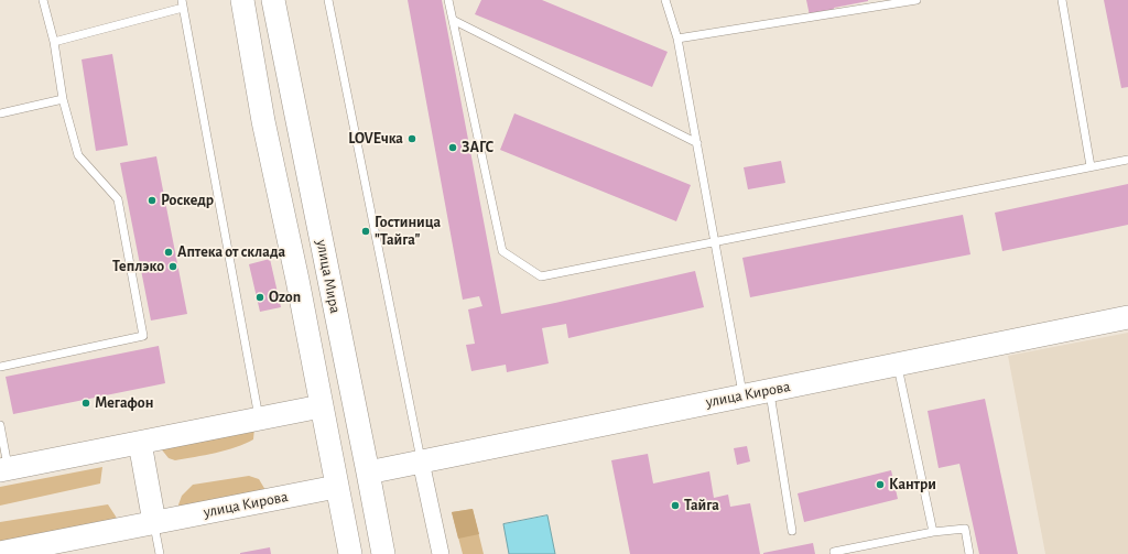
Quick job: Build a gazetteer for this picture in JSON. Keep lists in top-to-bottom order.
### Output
{
  "streets": {
    "street": ["улица Мира", "улица Кирова"]
  },
  "crossings": [
    ["улица Мира", "улица Кирова"]
  ],
  "places": [
    "LOVEчка",
    "ЗАГС",
    "Роскедр",
    "Гостиница \"Тайга\"",
    "Аптека от склада",
    "Теплэко",
    "Ozon",
    "Мегафон",
    "Кантри",
    "Тайга"
  ]
}
